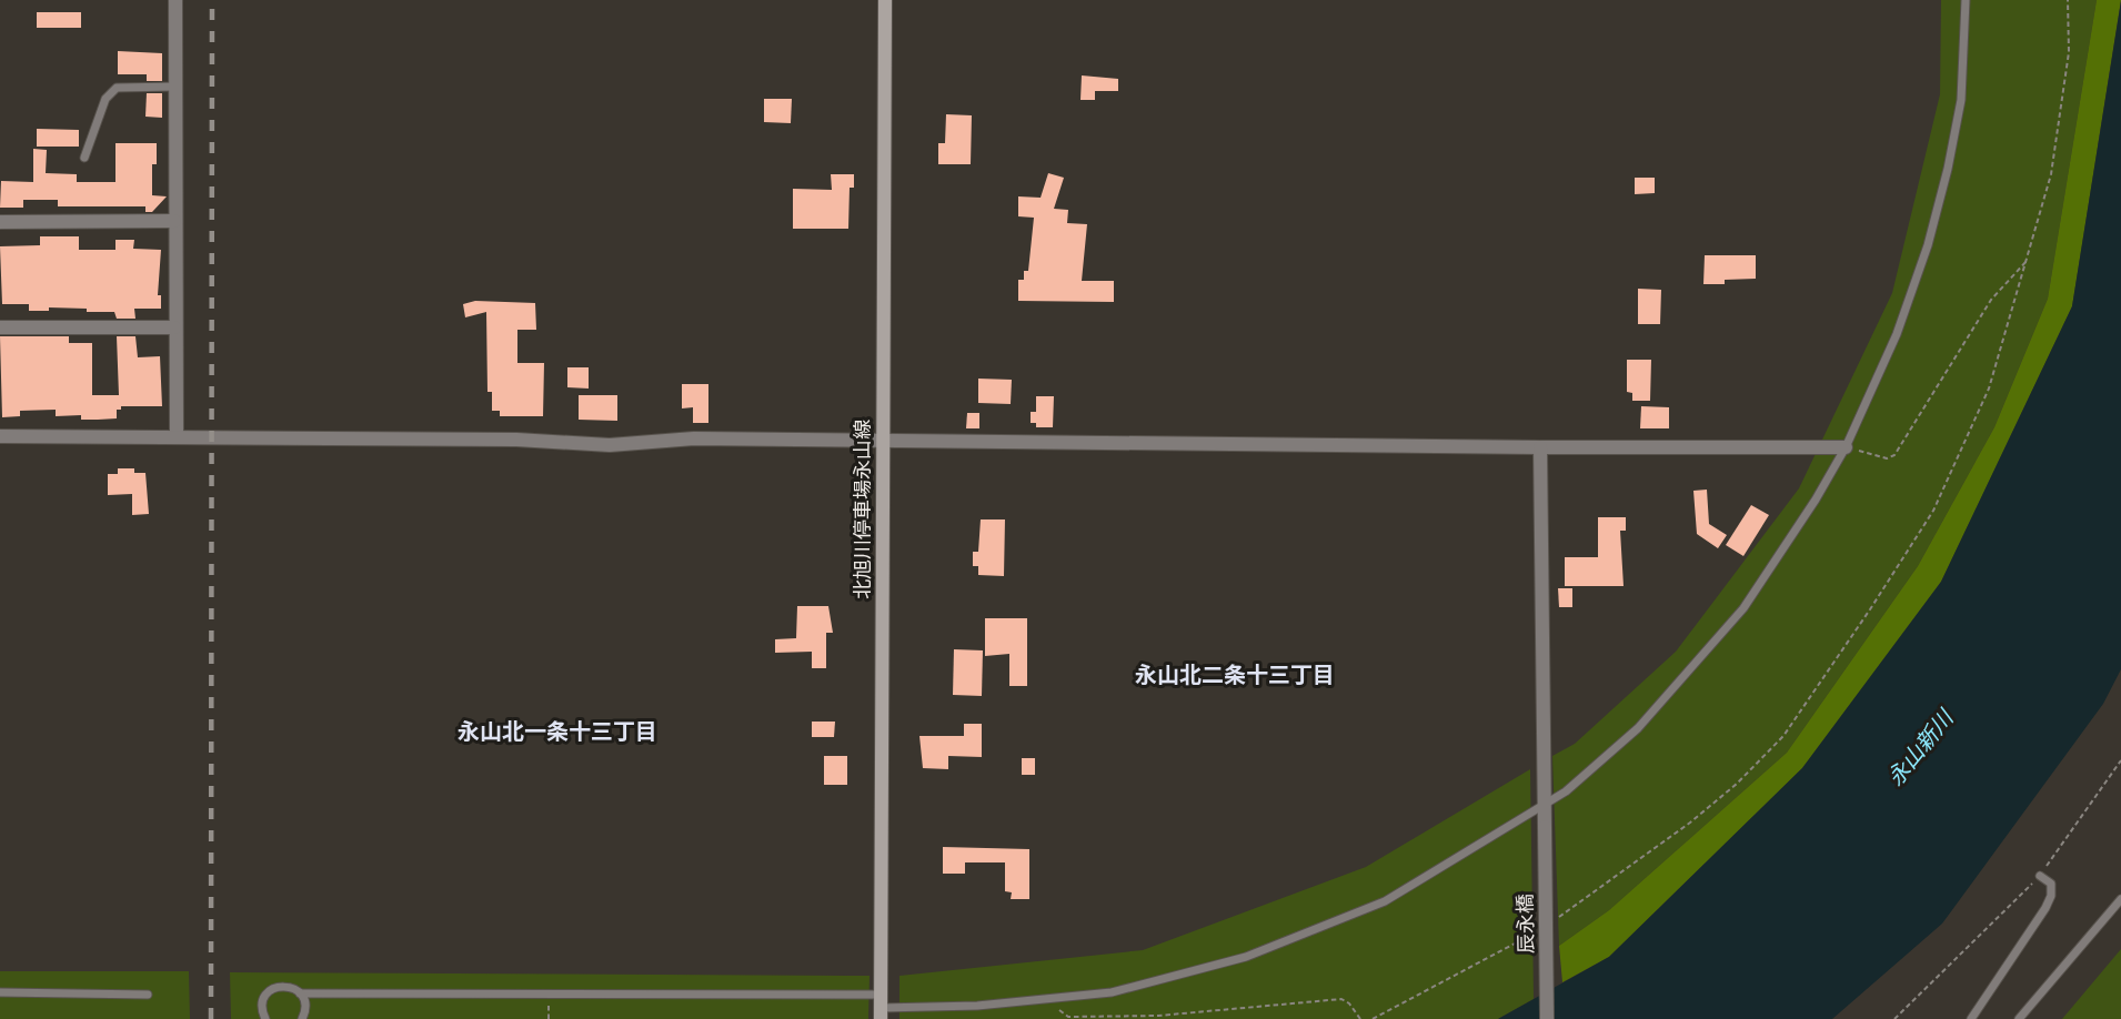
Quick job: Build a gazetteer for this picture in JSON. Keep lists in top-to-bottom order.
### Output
{
  "streets": {
    "main road": ["北旭川停車場永山線"],
    "street": ["辰永橋"]
  },
  "districts": ["永山北二条十三丁目", "永山北一条十三丁目"],
  "water": ["永山新川"]
}
